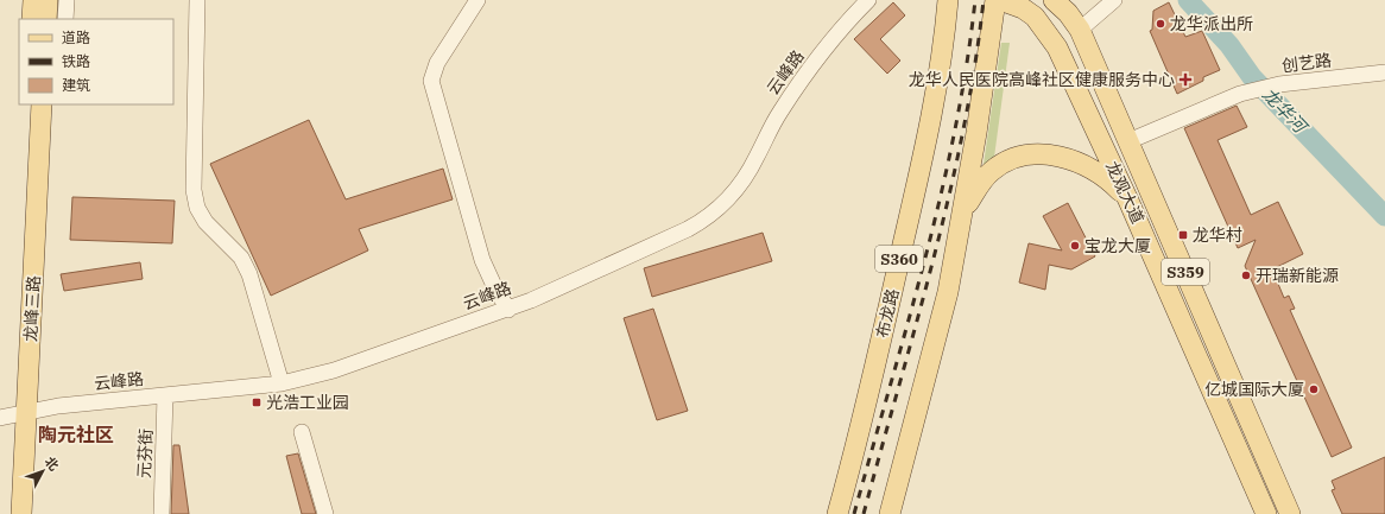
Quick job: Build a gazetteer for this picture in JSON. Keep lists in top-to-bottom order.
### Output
{
  "streets": {
    "main road": [
      "龙观大道",
      "S360",
      "S359",
      "龙峰三路",
      "布龙路"
    ],
    "street": ["创艺路", "云峰路", "元芬街"]
  },
  "crossings": [
    ["创艺路", "龙观大道"],
    ["云峰路", "龙峰三路"],
    ["云峰路", "元芬街"]
  ],
  "districts": ["陶元社区"],
  "water": ["龙华河"],
  "places": {
    "other": [
      "龙华派出所",
      "宝龙大厦",
      "开瑞新能源",
      "亿城国际大厦"
    ],
    "health": ["龙华人民医院高峰社区健康服务中心"],
    "transit": ["龙华村", "光浩工业园"]
  },
  "legend": ["道路", "铁路", "建筑"],
  "north": "top right"
}
